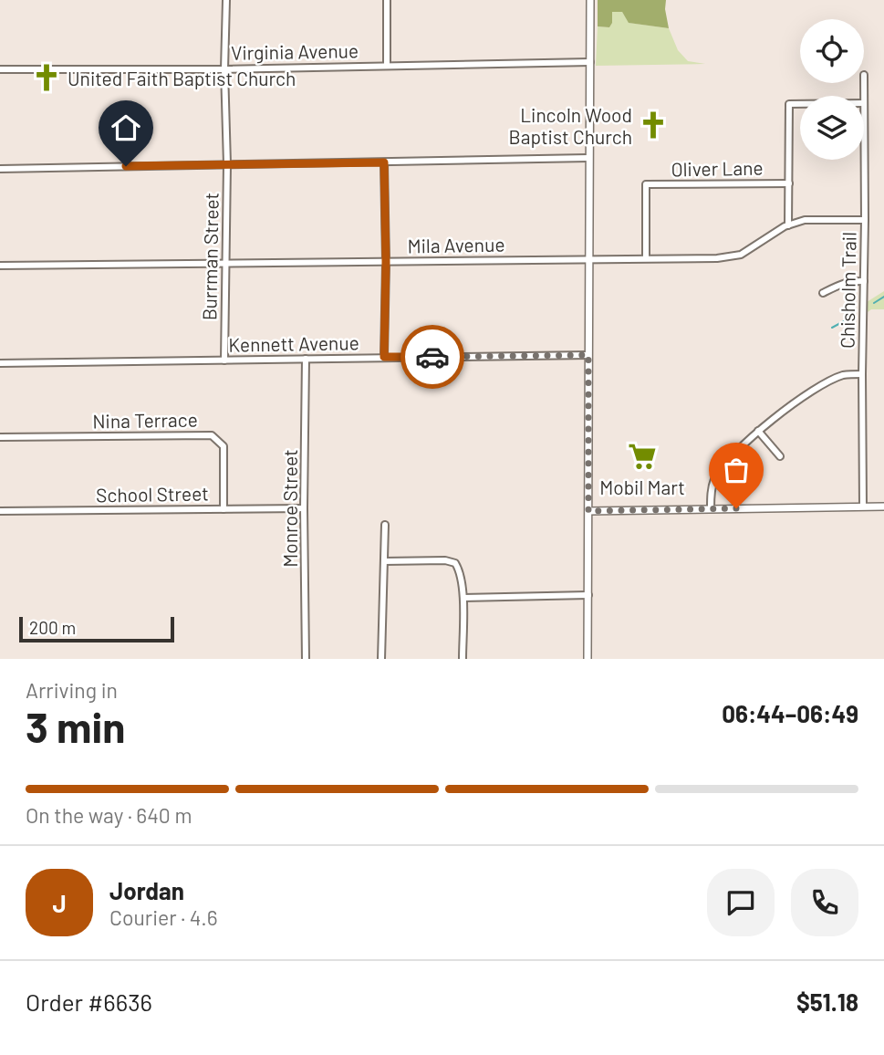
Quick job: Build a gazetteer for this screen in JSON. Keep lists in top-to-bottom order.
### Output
{
  "streets": {
    "street": [
      "Virginia Avenue",
      "Oliver Lane",
      "Mila Avenue",
      "Burrman Street",
      "Chisholm Trail",
      "Kennett Avenue",
      "Nina Terrace",
      "School Street",
      "Monroe Street"
    ]
  },
  "crossings": [
    ["Virginia Avenue", "Burrman Street"],
    ["Oliver Lane", "Mila Avenue"],
    ["Mila Avenue", "Burrman Street"],
    ["Mila Avenue", "Chisholm Trail"],
    ["Burrman Street", "Kennett Avenue"],
    ["Kennett Avenue", "Monroe Street"],
    ["Nina Terrace", "School Street"],
    ["School Street", "Monroe Street"]
  ],
  "places": {
    "church": ["United Faith Baptist Church", "Lincoln Wood Baptist Church"],
    "supermarket": ["Mobil Mart"]
  },
  "scale_bar": "200 m",
  "page": {
    "scale": "200 m",
    "heading": ["3 min", "Arriving in", "06:44–06:49"],
    "panel": [
      "Jordan",
      "Courier · 4.6",
      "Order #6636",
      "$51.18"
    ],
    "bar": "On the way · 640 m",
    "round": "J"
  }
}
